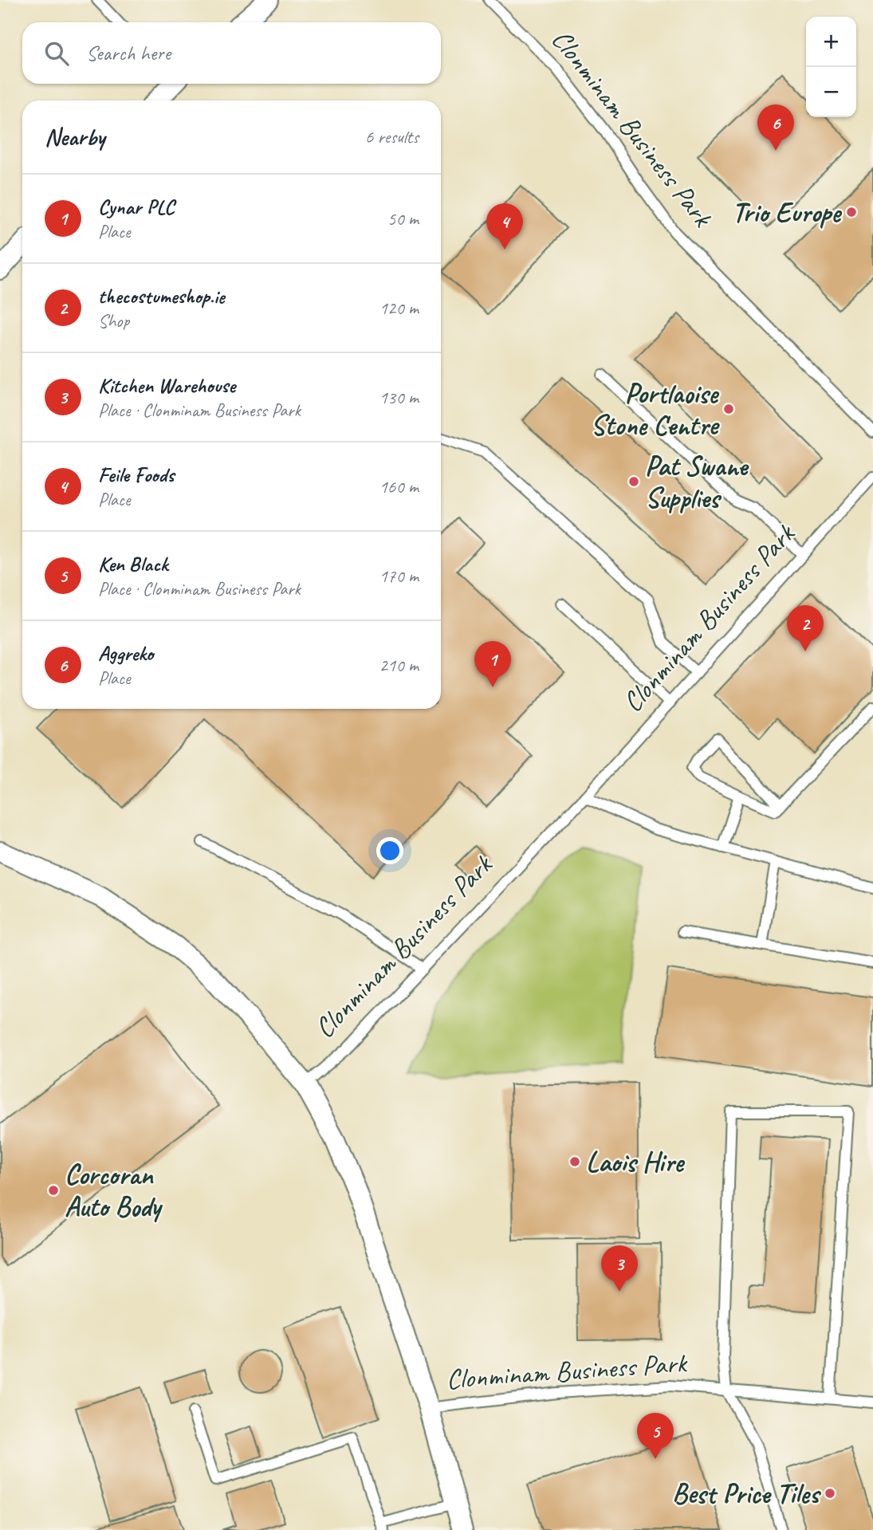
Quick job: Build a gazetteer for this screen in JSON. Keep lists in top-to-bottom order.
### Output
{
  "streets": {
    "street": ["Clonminam Business Park"]
  },
  "places": [
    "Trio Europe",
    "Portlaoise Stone Centre",
    "Pat Swane Supplies",
    "Laois Hire",
    "Corcoran Auto Body",
    "Best Price Tiles"
  ],
  "page": {
    "map_buttons": ["+", "−"],
    "search": "Search here",
    "heading": ["Nearby", "6 results"],
    "pins": [
      "6",
      "4",
      "2",
      "1",
      "3",
      "5"
    ],
    "list": [
      {
        "mark": "1",
        "name": "Cynar PLC",
        "note": "Place",
        "value": "50 m"
      },
      {
        "mark": "2",
        "name": "thecostumeshop.ie",
        "note": "Shop",
        "value": "120 m"
      },
      {
        "mark": "3",
        "name": "Kitchen Warehouse",
        "note": "Place · Clonminam Business Park",
        "value": "130 m"
      },
      {
        "mark": "4",
        "name": "Feile Foods",
        "note": "Place",
        "value": "160 m"
      },
      {
        "mark": "5",
        "name": "Ken Black",
        "note": "Place · Clonminam Business Park",
        "value": "170 m"
      },
      {
        "mark": "6",
        "name": "Aggreko",
        "note": "Place",
        "value": "210 m"
      }
    ]
  }
}
